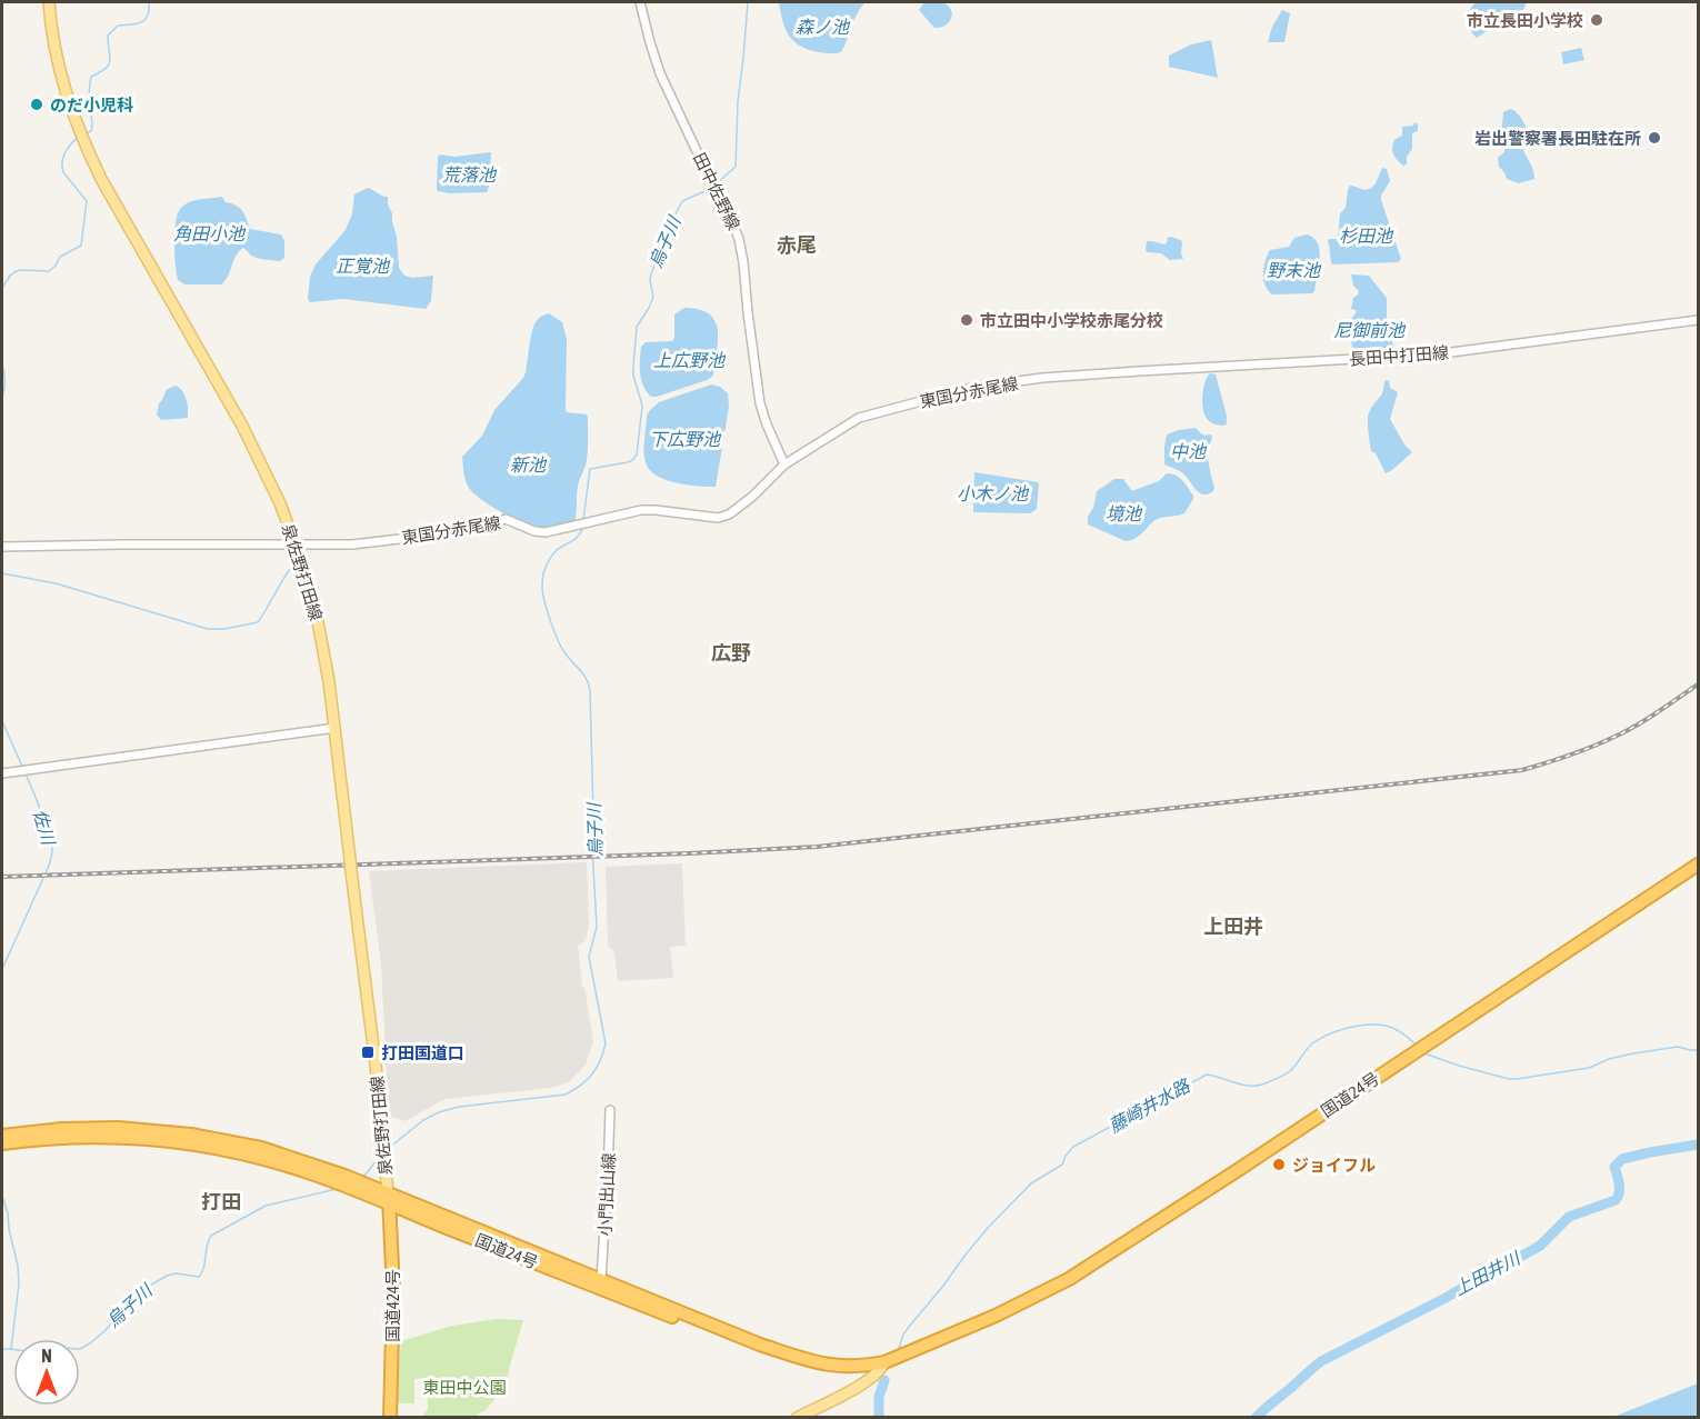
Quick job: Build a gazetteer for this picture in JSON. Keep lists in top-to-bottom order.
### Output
{
  "streets": {
    "highway": ["国道24号", "国道424号"],
    "main road": ["泉佐野打田線"],
    "street": [
      "田中佐野線",
      "長田中打田線",
      "東国分赤尾線",
      "小門出山線"
    ]
  },
  "crossings": [
    ["田中佐野線", "東国分赤尾線"],
    ["長田中打田線", "東国分赤尾線"],
    ["東国分赤尾線", "泉佐野打田線"],
    ["泉佐野打田線", "国道24号"],
    ["泉佐野打田線", "国道424号"],
    ["国道24号", "小門出山線"],
    ["国道24号", "国道424号"]
  ],
  "districts": [
    "赤尾",
    "広野",
    "上田井",
    "打田"
  ],
  "water": [
    "森ノ池",
    "荒落池",
    "角田小池",
    "杉田池",
    "烏子川",
    "正覚池",
    "野末池",
    "尼御前池",
    "上広野池",
    "下広野池",
    "中池",
    "新池",
    "小木ノ池",
    "境池",
    "佐川",
    "藤崎井水路",
    "上田井川"
  ],
  "parks": ["東田中公園"],
  "places": {
    "other": [
      "市立長田小学校",
      "のだ小児科",
      "岩出警察署長田駐在所",
      "市立田中小学校赤尾分校",
      "ジョイフル"
    ],
    "transit": ["打田国道口"]
  },
  "north": "top"
}
